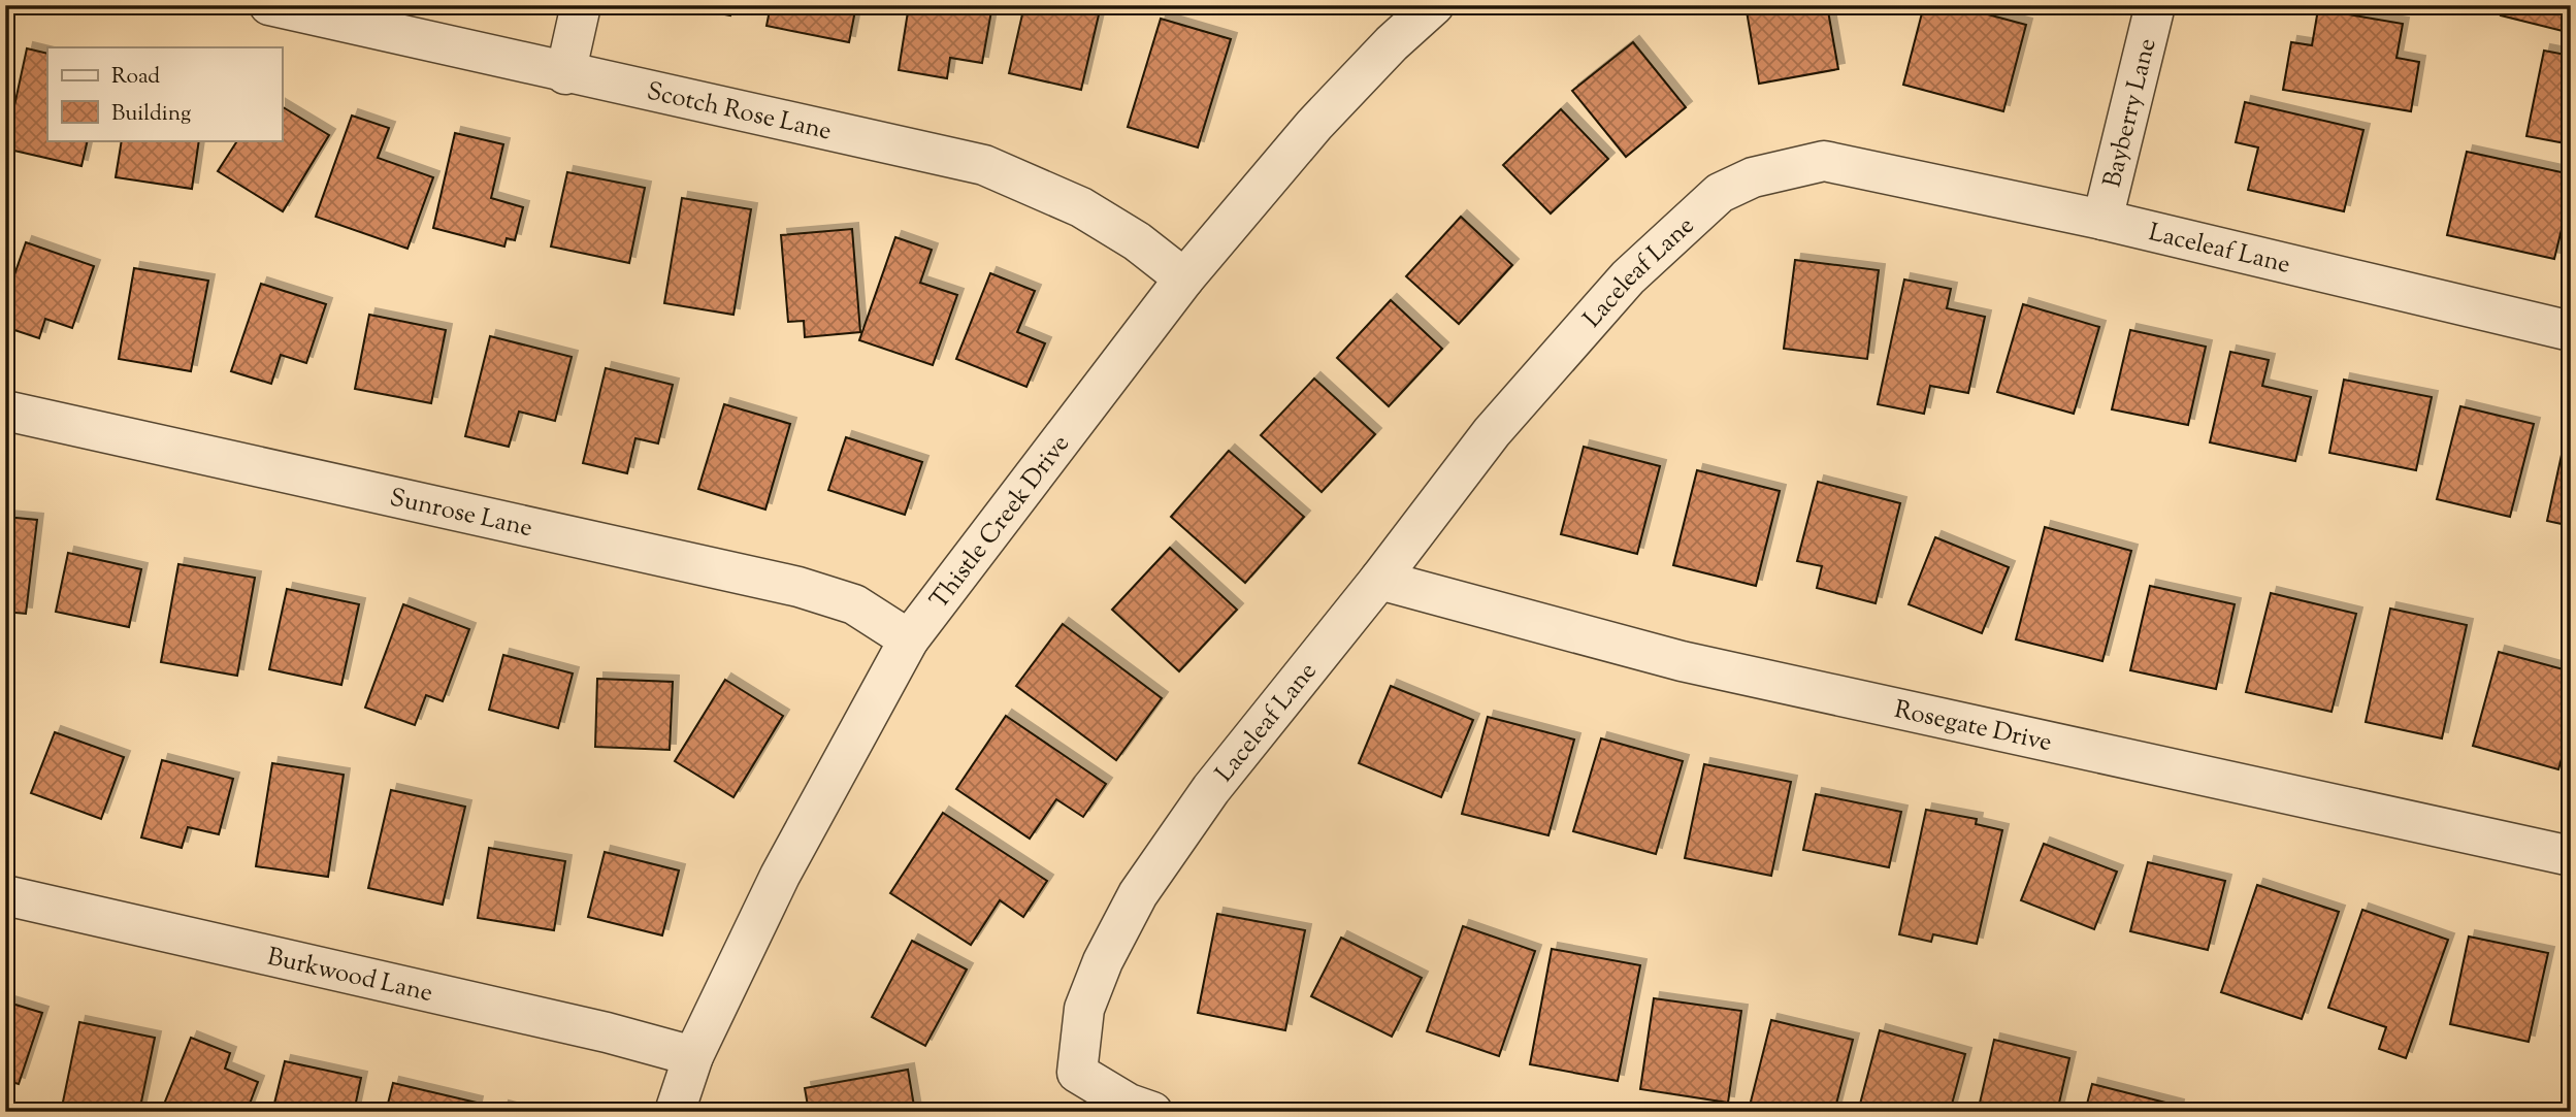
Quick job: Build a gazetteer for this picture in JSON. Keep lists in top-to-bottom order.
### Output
{
  "streets": {
    "street": [
      "Scotch Rose Lane",
      "Bayberry Lane",
      "Laceleaf Lane",
      "Sunrose Lane",
      "Thistle Creek Drive",
      "Rosegate Drive",
      "Burkwood Lane"
    ]
  },
  "crossings": [
    ["Scotch Rose Lane", "Thistle Creek Drive"],
    ["Bayberry Lane", "Laceleaf Lane"],
    ["Laceleaf Lane", "Rosegate Drive"],
    ["Sunrose Lane", "Thistle Creek Drive"],
    ["Thistle Creek Drive", "Burkwood Lane"]
  ],
  "legend": ["Road", "Building"]
}
